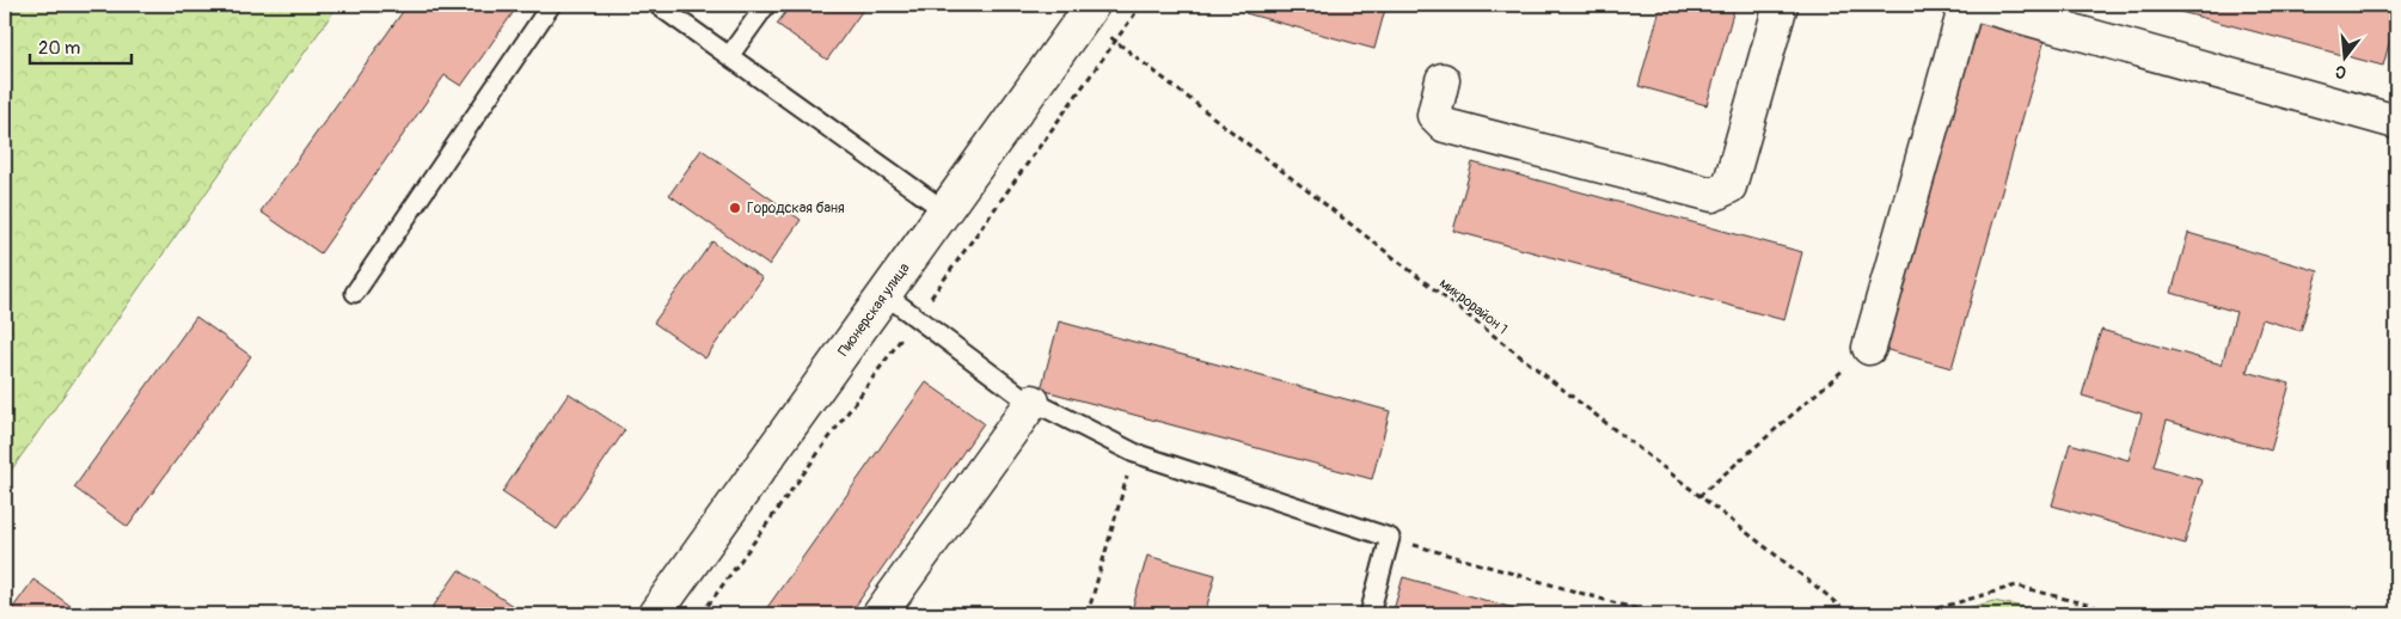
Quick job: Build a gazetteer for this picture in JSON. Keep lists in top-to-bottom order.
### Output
{
  "streets": {
    "street": ["Пионерская улица"],
    "path": ["микрорайон 1"]
  },
  "crossings": [
    ["микрорайон 1", "Пионерская улица"]
  ],
  "places": ["Городская баня"],
  "scale_bar": "20 m",
  "north": "bottom"
}
